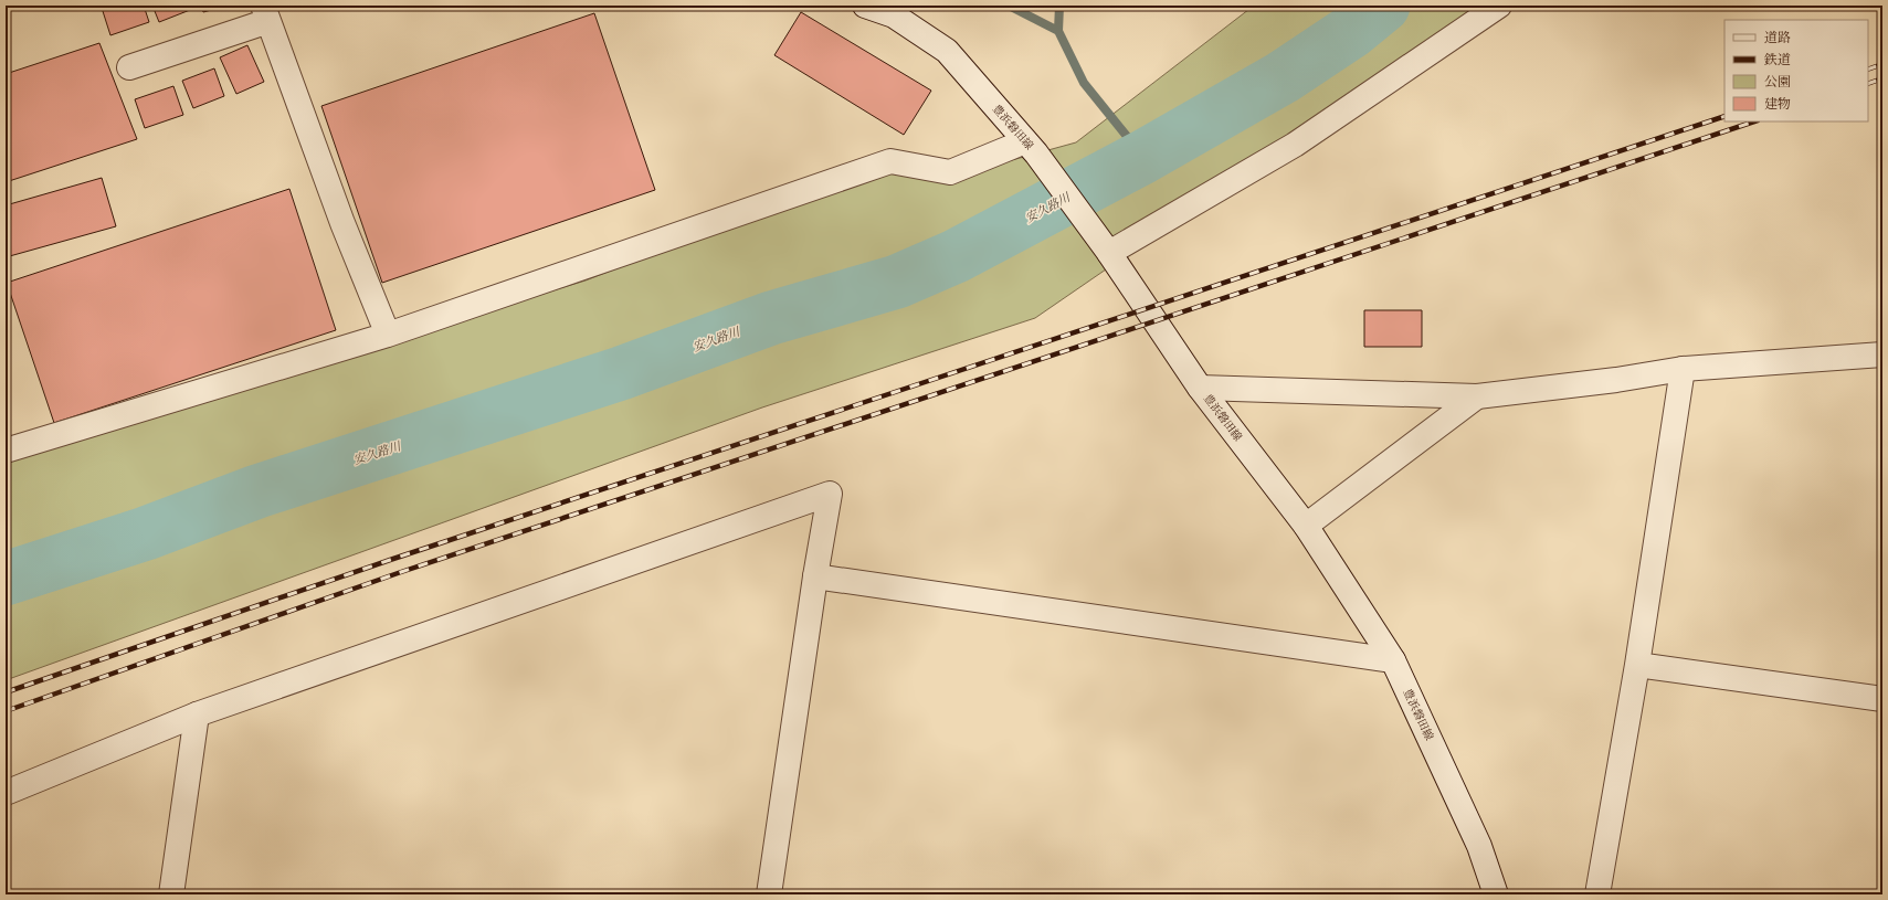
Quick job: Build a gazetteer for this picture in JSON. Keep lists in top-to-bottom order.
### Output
{
  "streets": {
    "street": ["豊浜磐田線"]
  },
  "water": ["安久路川"],
  "legend": [
    "道路",
    "鉄道",
    "公園",
    "建物"
  ]
}
